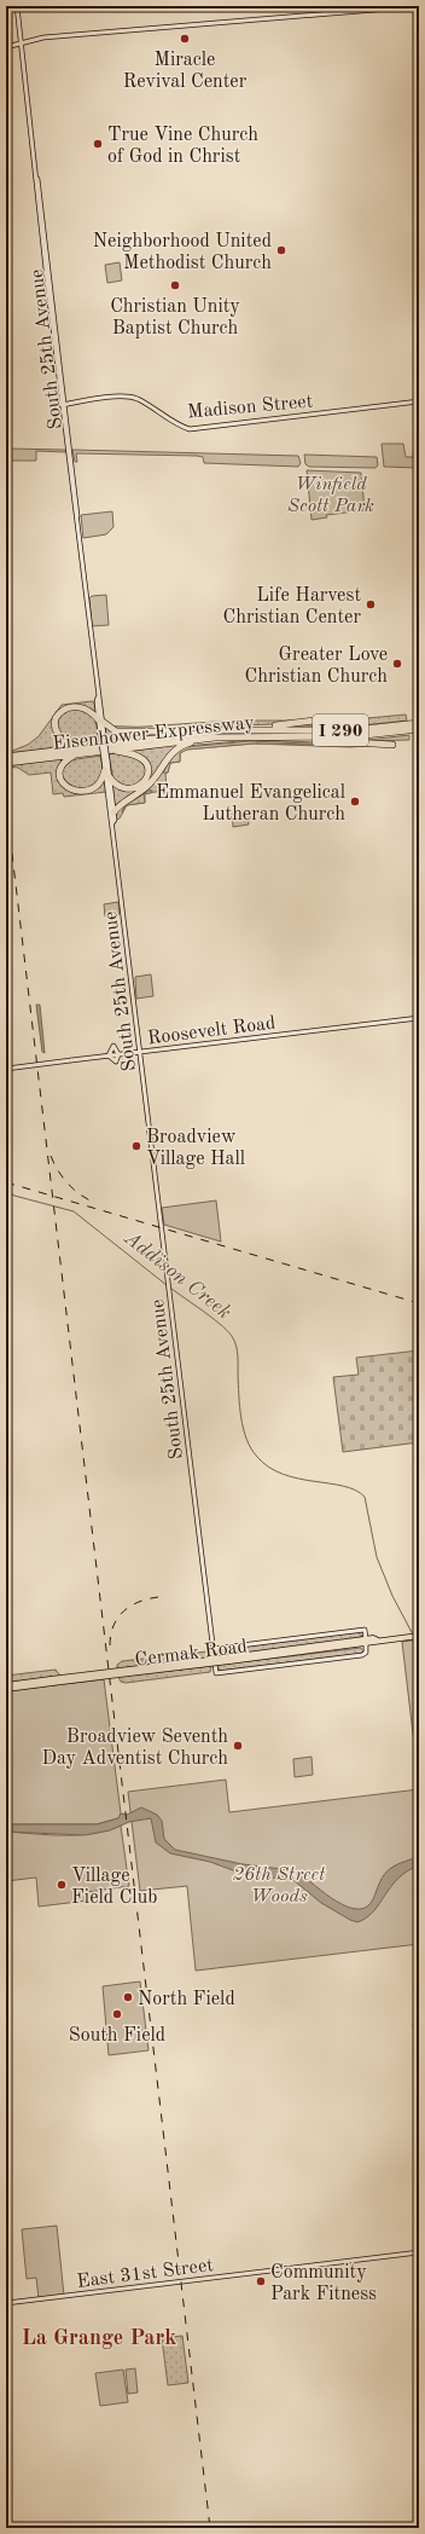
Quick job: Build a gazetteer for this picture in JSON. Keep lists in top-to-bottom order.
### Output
{
  "streets": {
    "highway": ["I 290", "Eisenhower Expressway"],
    "main road": [
      "South 25th Avenue",
      "Madison Street",
      "Roosevelt Road",
      "Cermak Road",
      "East 31st Street"
    ]
  },
  "crossings": [
    ["South 25th Avenue", "Madison Street"],
    ["South 25th Avenue", "Roosevelt Road"],
    ["South 25th Avenue", "Cermak Road"]
  ],
  "districts": ["La Grange Park"],
  "water": ["Addison Creek"],
  "parks": ["Winfield Scott Park", "26th Street Woods"],
  "places": [
    "Miracle Revival Center",
    "True Vine Church of God in Christ",
    "Neighborhood United Methodist Church",
    "Christian Unity Baptist Church",
    "Life Harvest Christian Center",
    "Greater Love Christian Church",
    "Emmanuel Evangelical Lutheran Church",
    "Broadview Village Hall",
    "Broadview Seventh Day Adventist Church",
    "Village Field Club",
    "North Field",
    "South Field",
    "Community Park Fitness"
  ]
}
